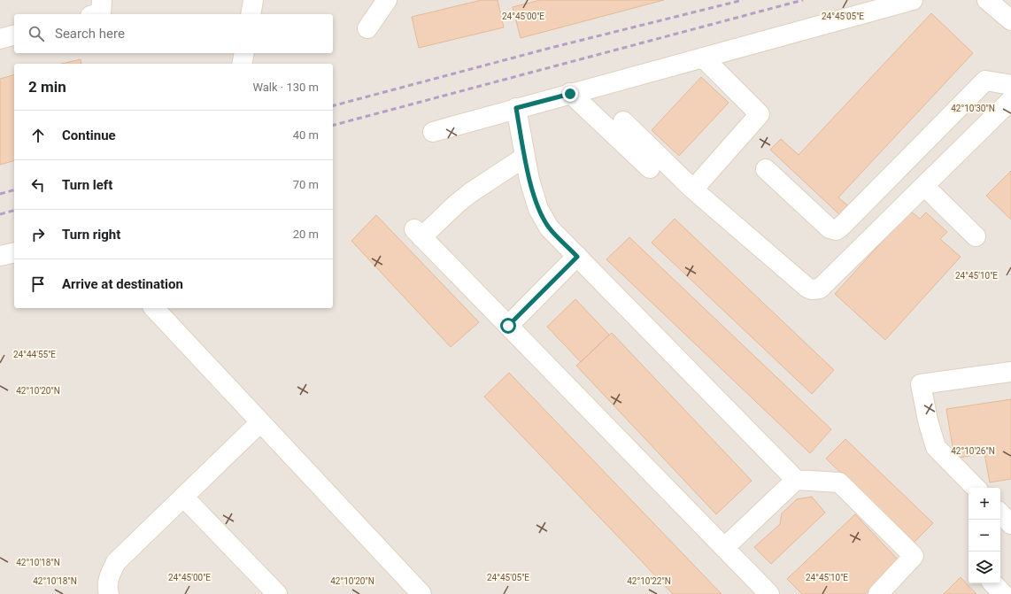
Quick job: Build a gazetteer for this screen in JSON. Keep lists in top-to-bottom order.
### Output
{
  "page": {
    "search": "Search here",
    "heading": ["2 min", "Walk · 130 m"],
    "list": [
      ["Continue", "40 m"],
      ["Turn left", "70 m"],
      ["Turn right", "20 m"],
      "Arrive at destination"
    ],
    "map_buttons": ["+", "−"]
  },
  "coordinates": [
    "24°45'00\"E",
    "24°45'05\"E",
    "42°10'30\"N",
    "24°45'10\"E",
    "24°44'55\"E",
    "42°10'20\"N",
    "42°10'26\"N",
    "42°10'18\"N",
    "42°10'22\"N"
  ]
}
